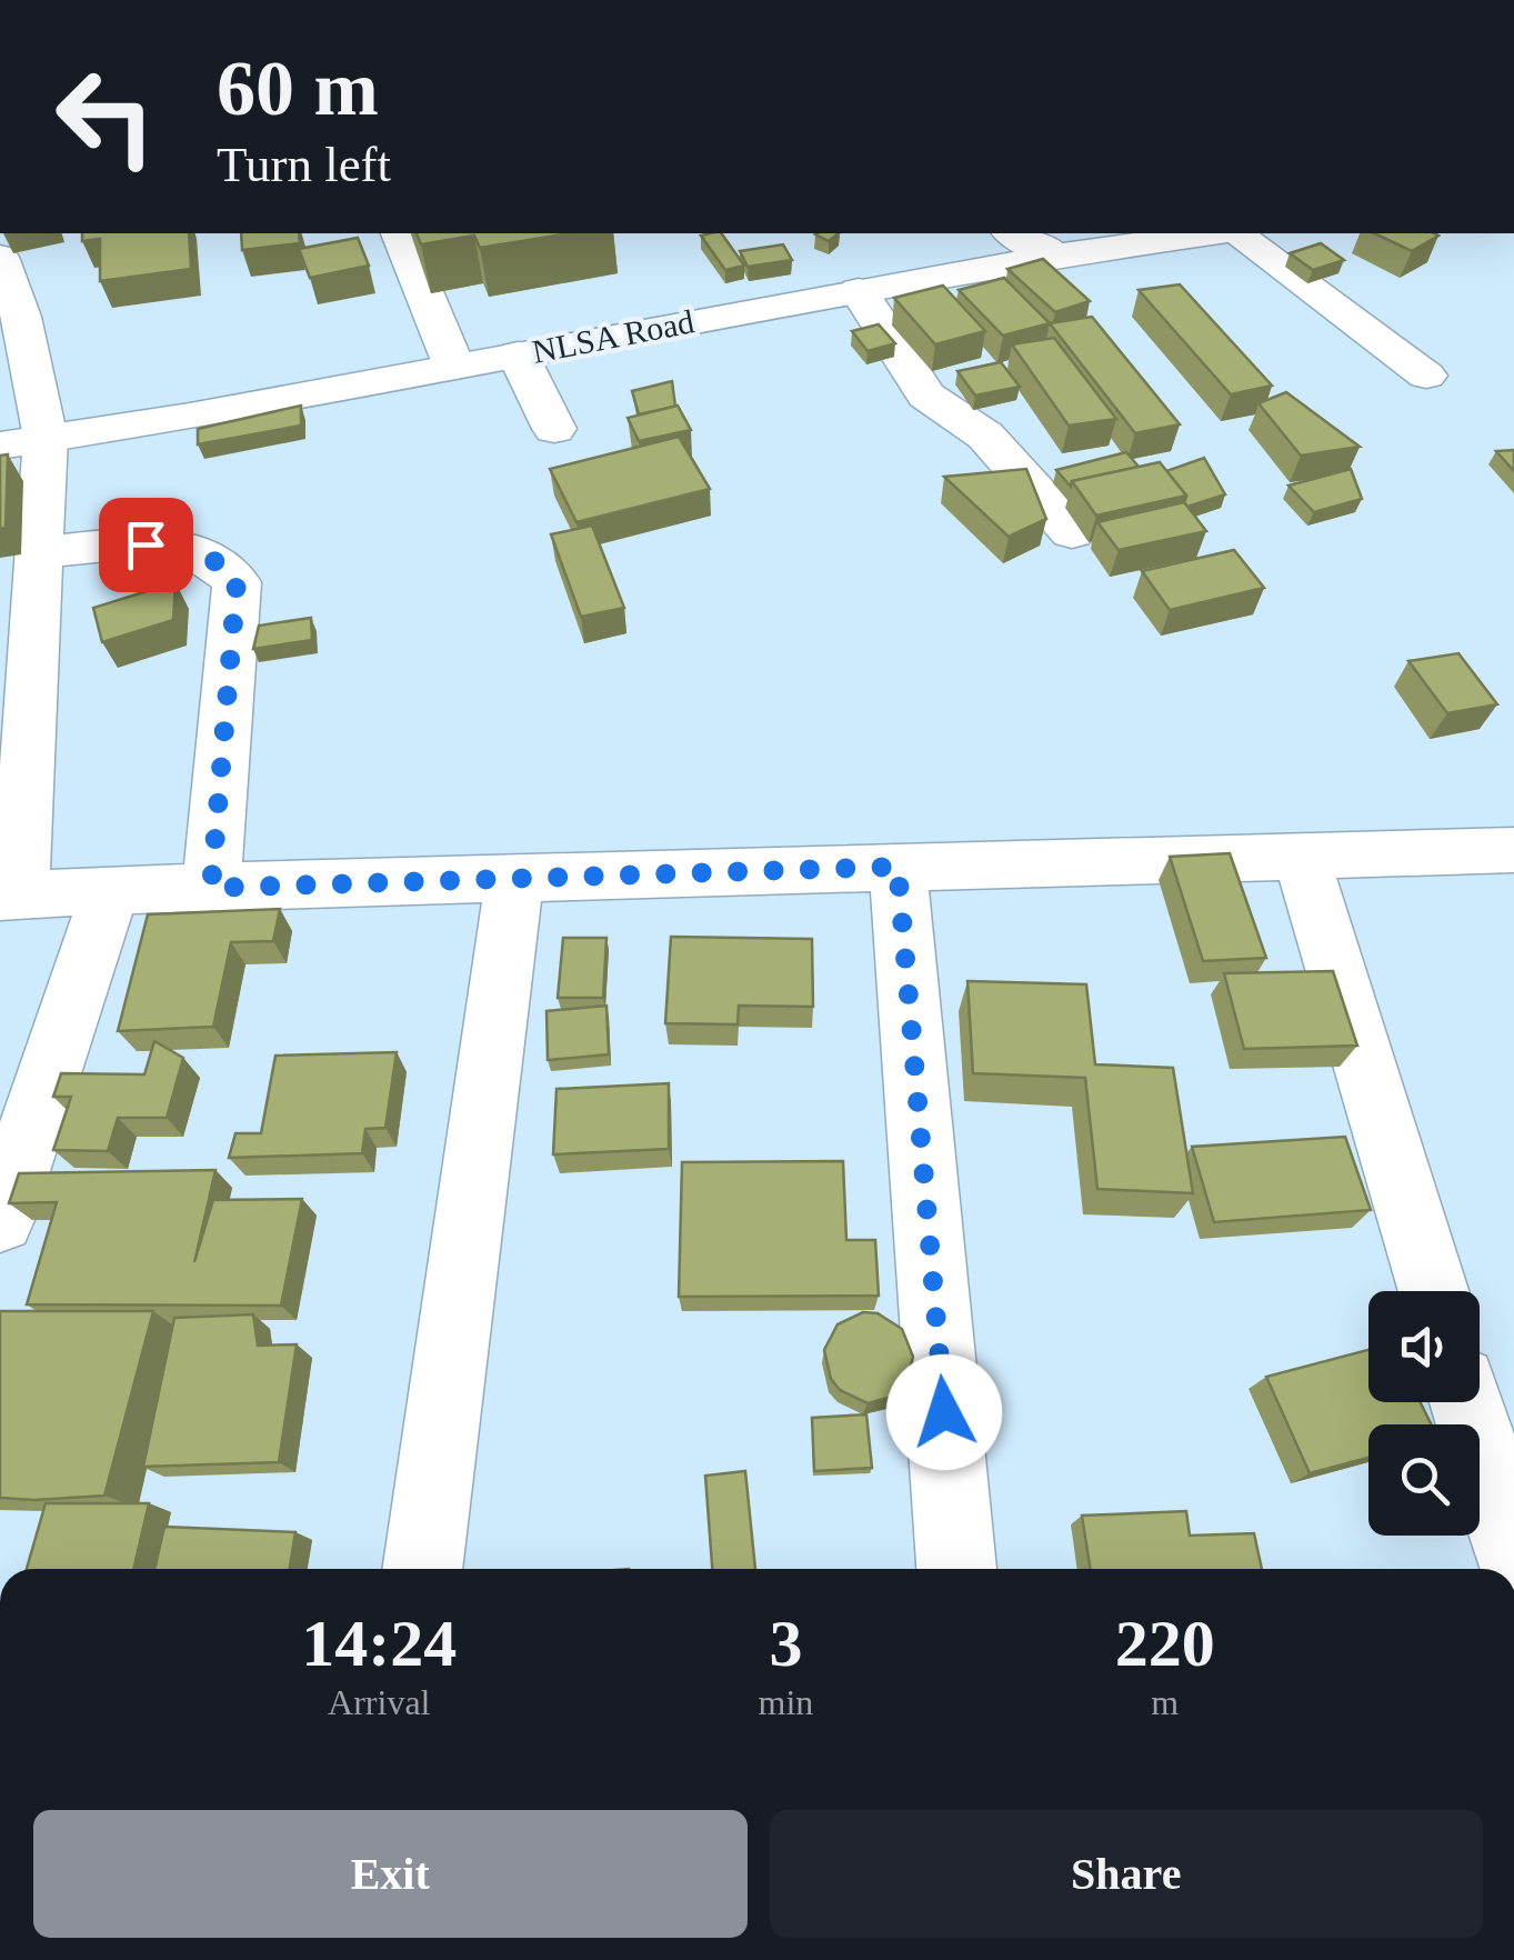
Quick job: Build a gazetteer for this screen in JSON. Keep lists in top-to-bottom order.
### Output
{
  "streets": {
    "street": ["NLSA Road"]
  },
  "page": {
    "turn": ["60 m", "Turn left"],
    "eta": [
      "14:24",
      "Arrival",
      "3",
      "min",
      "220",
      "m"
    ],
    "buttons": ["Exit", "Share"]
  }
}
